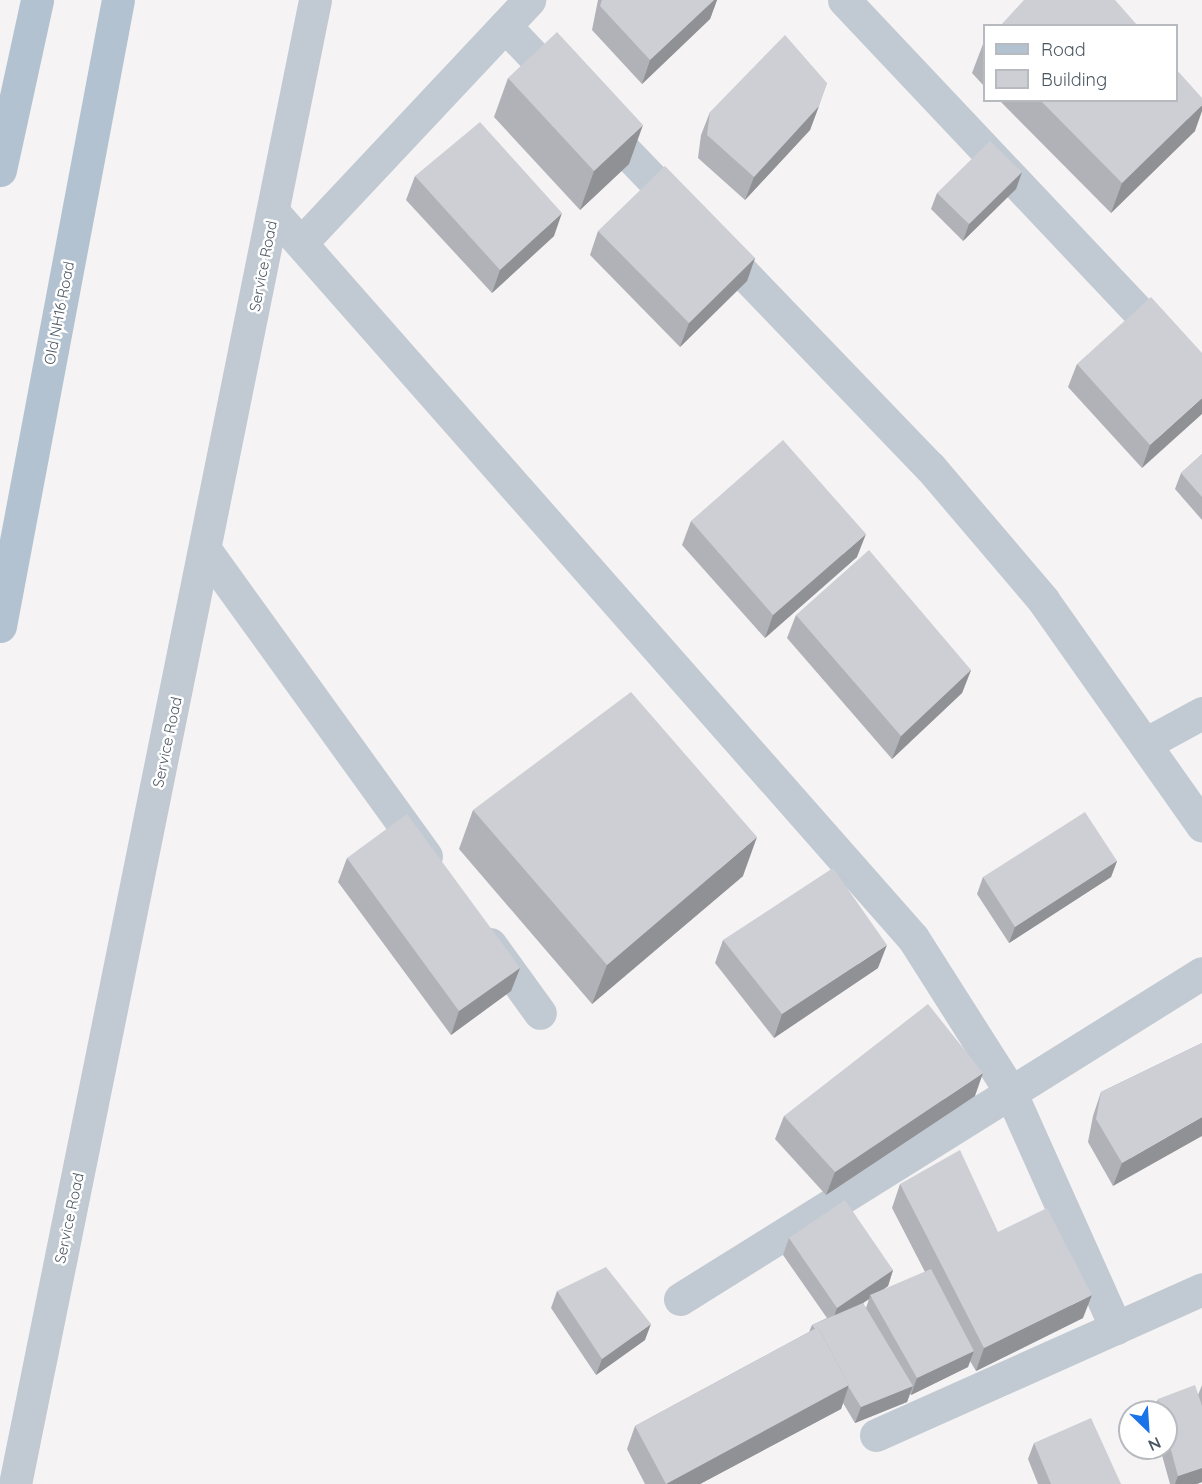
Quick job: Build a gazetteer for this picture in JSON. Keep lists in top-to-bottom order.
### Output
{
  "streets": {
    "main road": ["Old NH16 Road"],
    "street": ["Service Road"]
  },
  "legend": ["Road", "Building"],
  "north": "bottom right"
}
